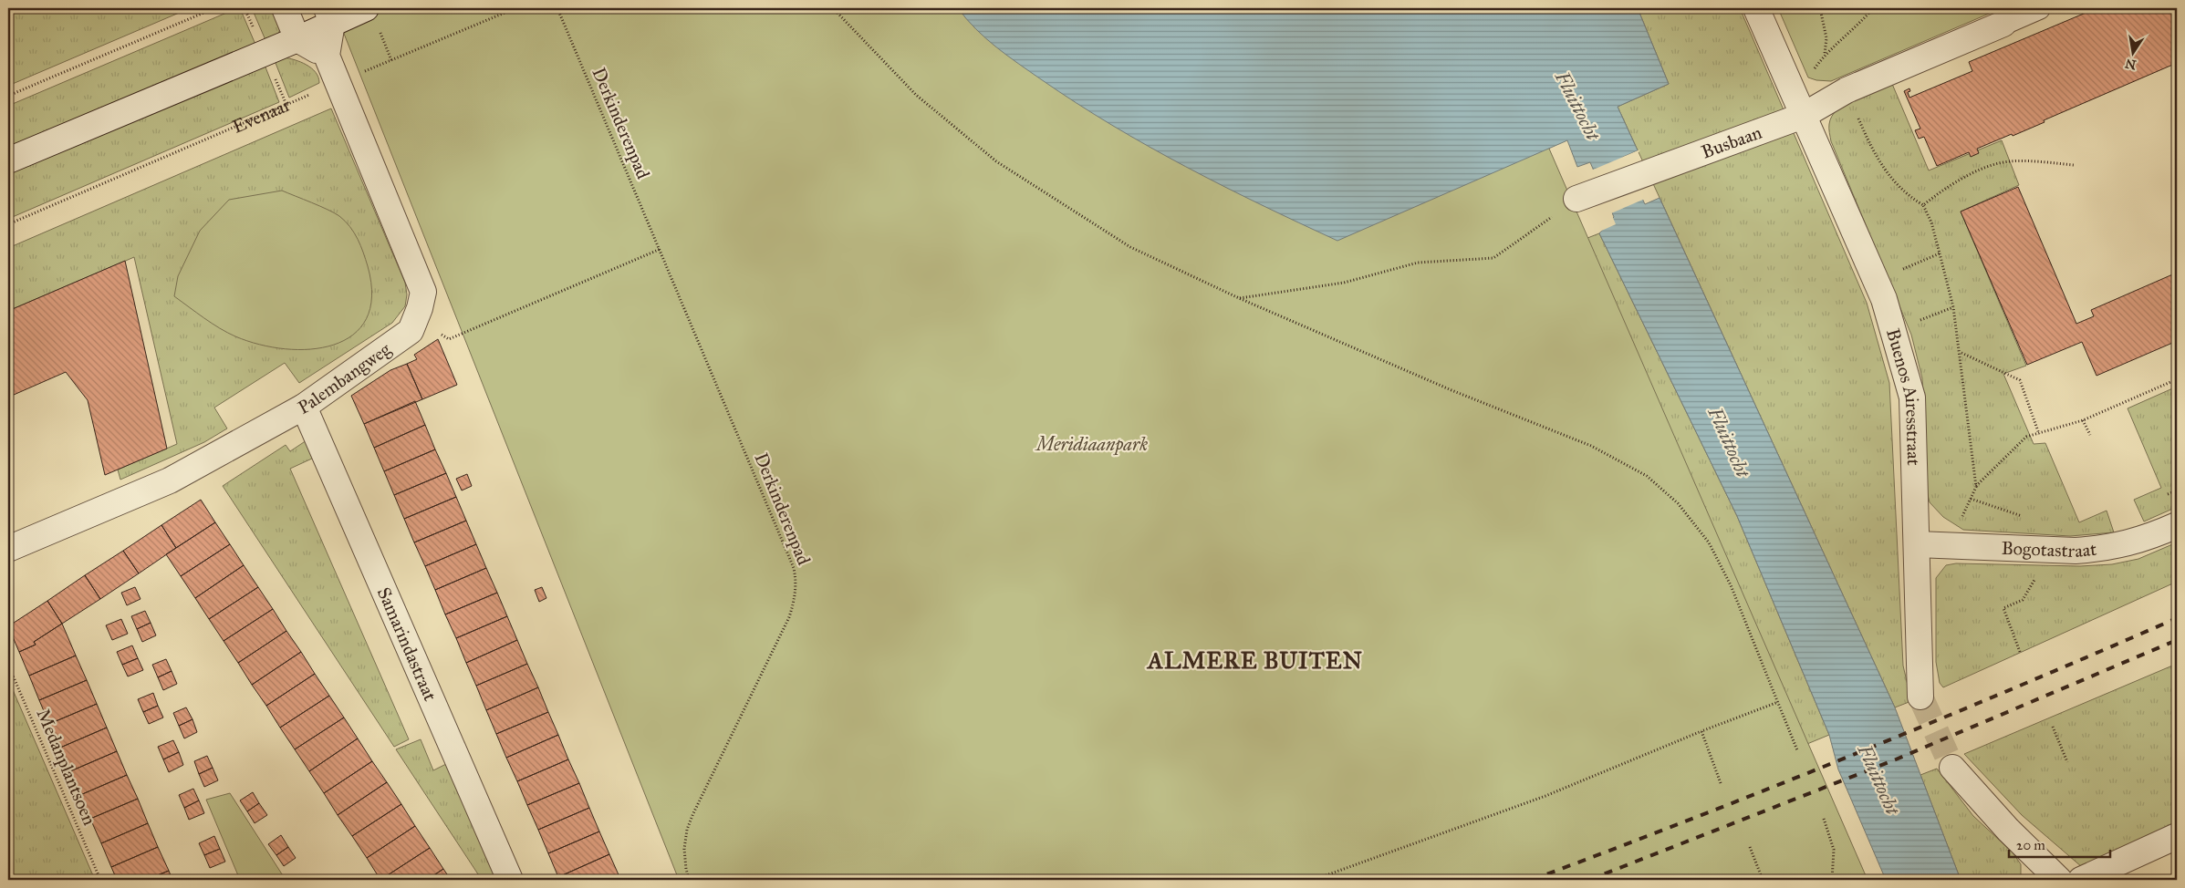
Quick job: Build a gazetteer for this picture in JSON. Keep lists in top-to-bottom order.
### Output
{
  "streets": {
    "street": [
      "Busbaan",
      "Palembangweg",
      "Buenos Airesstraat",
      "Bogotastraat",
      "Samarindastraat"
    ],
    "path": ["Evenaar", "Derkinderenpad", "Medanplantsoen"]
  },
  "crossings": [
    ["Evenaar", "Palembangweg"],
    ["Busbaan", "Buenos Airesstraat"],
    ["Palembangweg", "Samarindastraat"],
    ["Buenos Airesstraat", "Bogotastraat"]
  ],
  "districts": ["ALMERE BUITEN"],
  "water": ["Fluittocht"],
  "parks": ["Meridiaanpark"],
  "scale_bar": "20 m",
  "north": "bottom"
}
